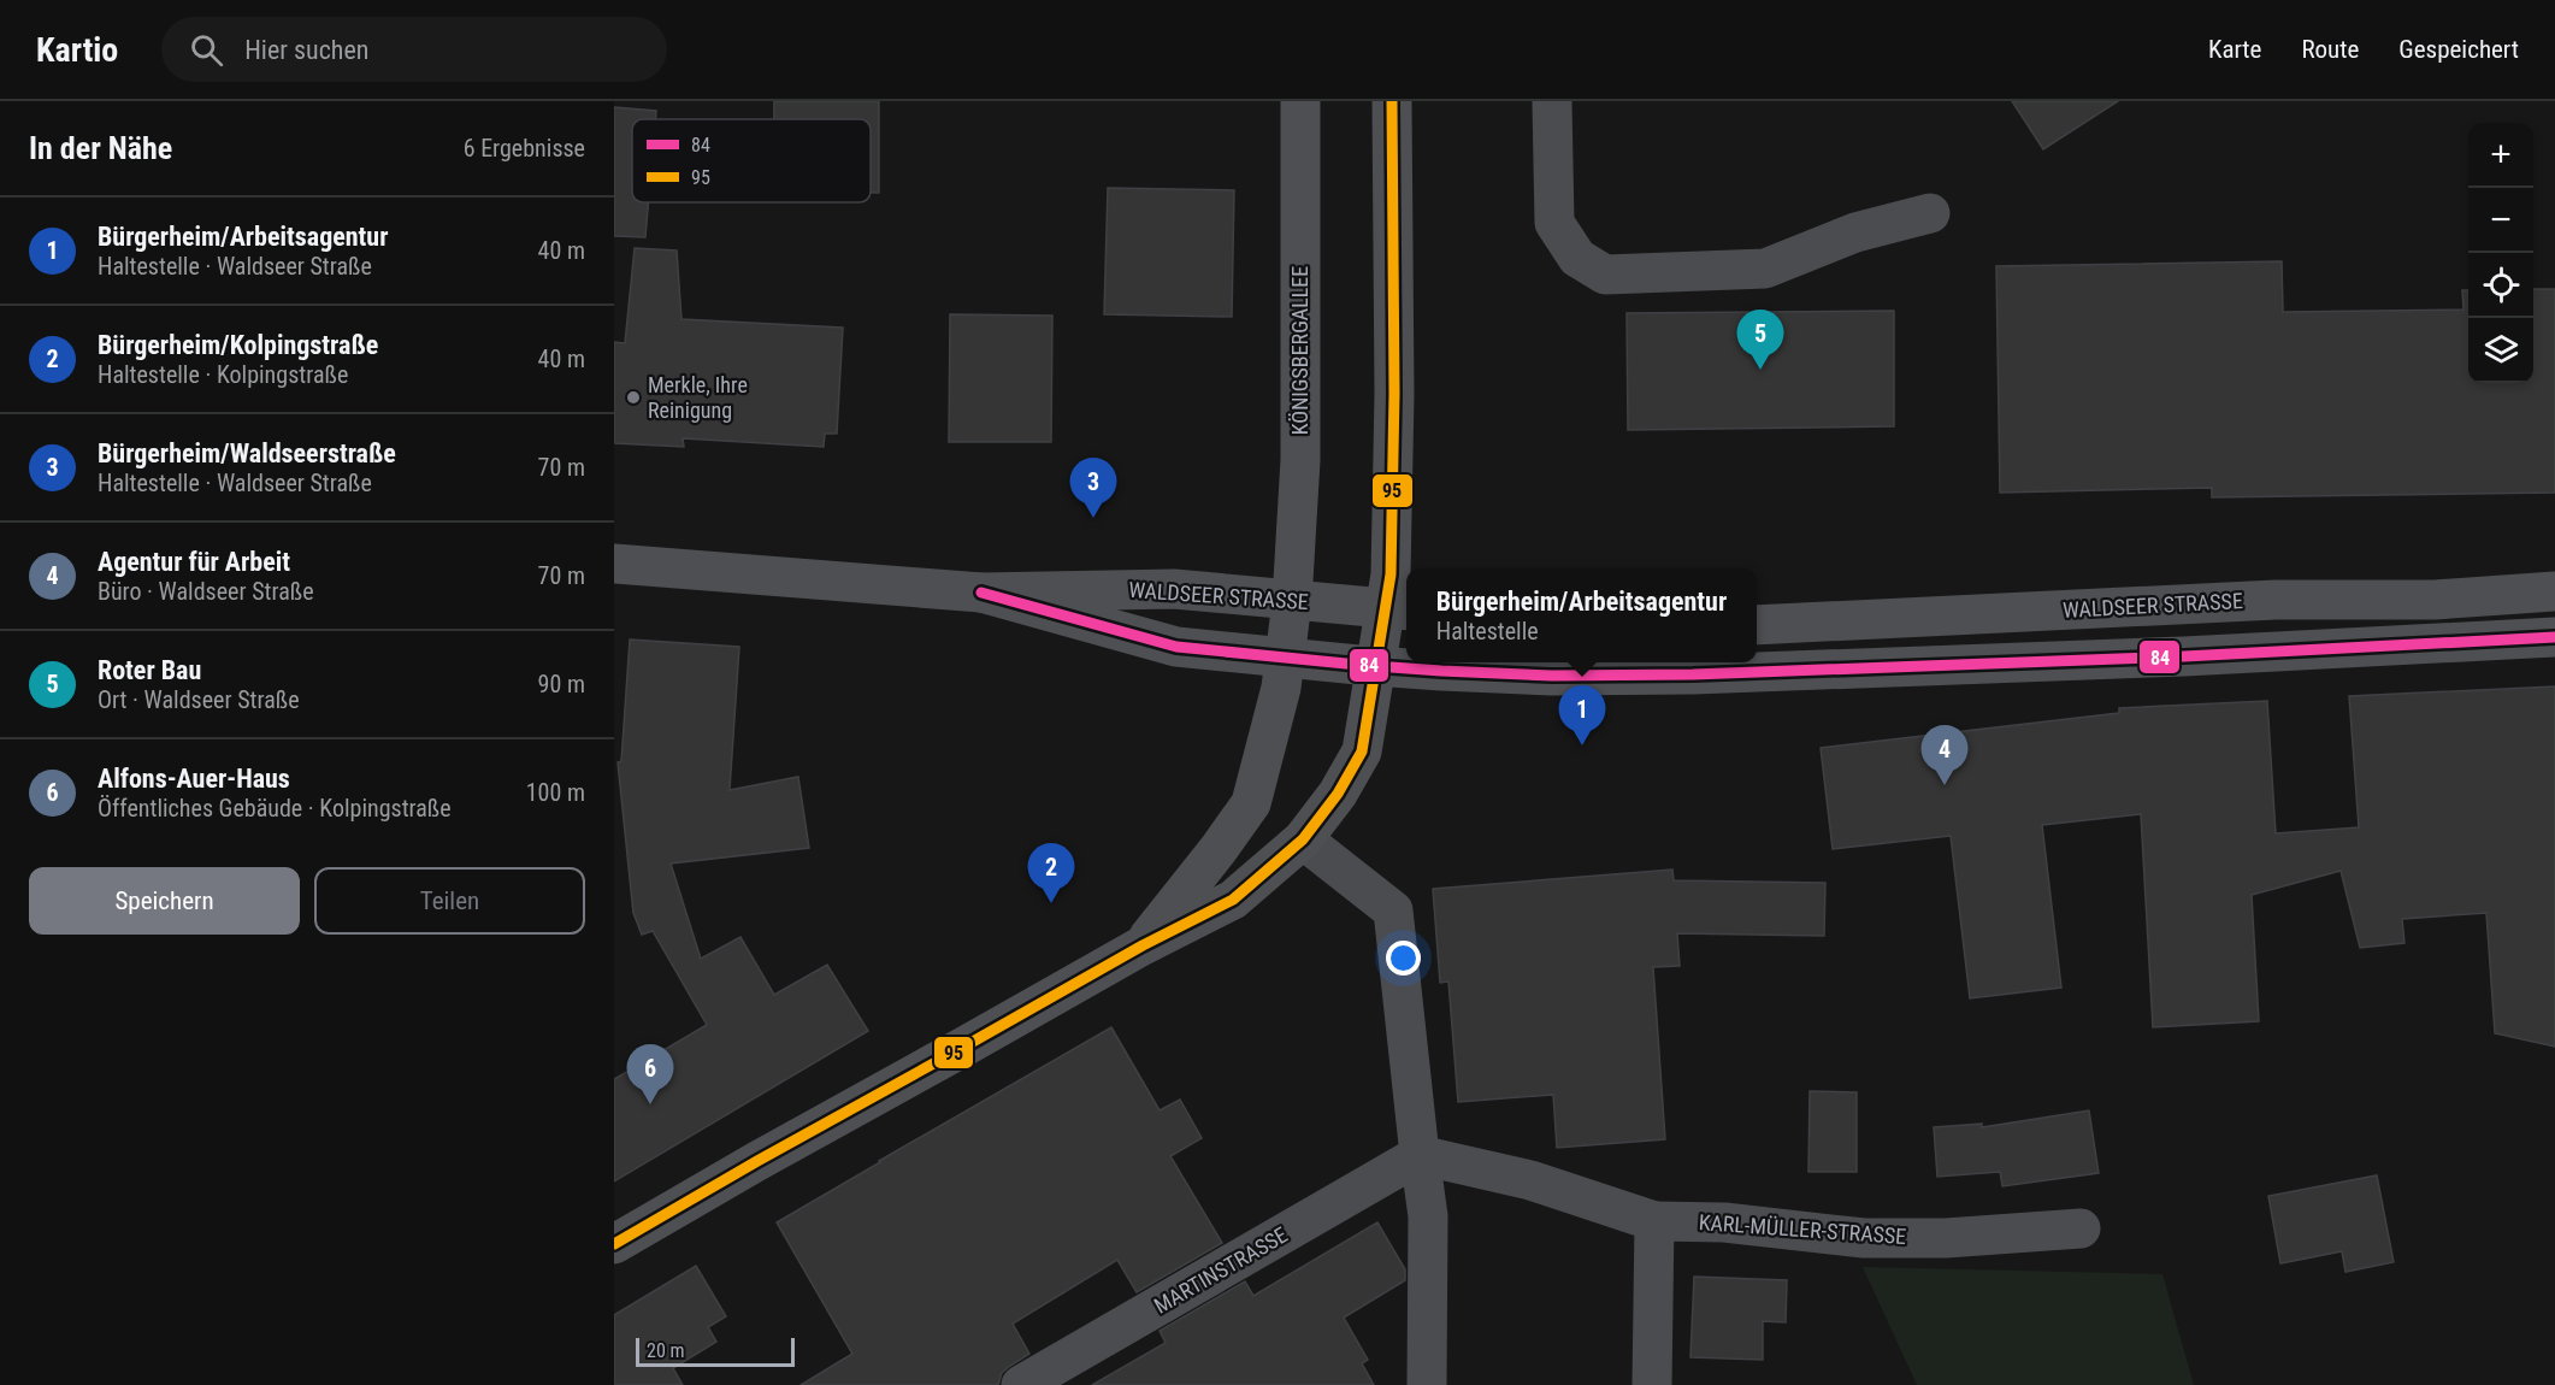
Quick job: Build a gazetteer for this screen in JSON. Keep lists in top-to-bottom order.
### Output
{
  "streets": {
    "main road": ["KÖNIGSBERGALLEE", "WALDSEER STRASSE"],
    "street": ["KARL-MÜLLER-STRASSE", "MARTINSTRASSE"]
  },
  "crossings": [
    ["KÖNIGSBERGALLEE", "WALDSEER STRASSE"],
    ["KARL-MÜLLER-STRASSE", "MARTINSTRASSE"]
  ],
  "places": ["Merkle, Ihre Reinigung"],
  "lines": ["transit line 95", "transit line 84"],
  "legend": ["84", "95"],
  "scale_bar": "20 m",
  "page": {
    "header": "Kartio",
    "search": "Hier suchen",
    "nav": ["Karte", "Route", "Gespeichert"],
    "heading": ["In der Nähe", "6 Ergebnisse"],
    "map_buttons": ["+", "−"],
    "list": [
      {
        "mark": "1",
        "name": "Bürgerheim/Arbeitsagentur",
        "note": "Haltestelle · Waldseer Straße",
        "value": "40 m"
      },
      {
        "mark": "2",
        "name": "Bürgerheim/Kolpingstraße",
        "note": "Haltestelle · Kolpingstraße",
        "value": "40 m"
      },
      {
        "mark": "3",
        "name": "Bürgerheim/Waldseerstraße",
        "note": "Haltestelle · Waldseer Straße",
        "value": "70 m"
      },
      {
        "mark": "4",
        "name": "Agentur für Arbeit",
        "note": "Büro · Waldseer Straße",
        "value": "70 m"
      },
      {
        "mark": "5",
        "name": "Roter Bau",
        "note": "Ort · Waldseer Straße",
        "value": "90 m"
      },
      {
        "mark": "6",
        "name": "Alfons-Auer-Haus",
        "note": "Öffentliches Gebäude · Kolpingstraße",
        "value": "100 m"
      }
    ],
    "pins": [
      "5",
      "3",
      "1",
      "4",
      "2",
      "6"
    ],
    "popup": ["Bürgerheim/Arbeitsagentur", "Haltestelle"],
    "buttons": ["Speichern", "Teilen"],
    "scale": "20 m"
  }
}
